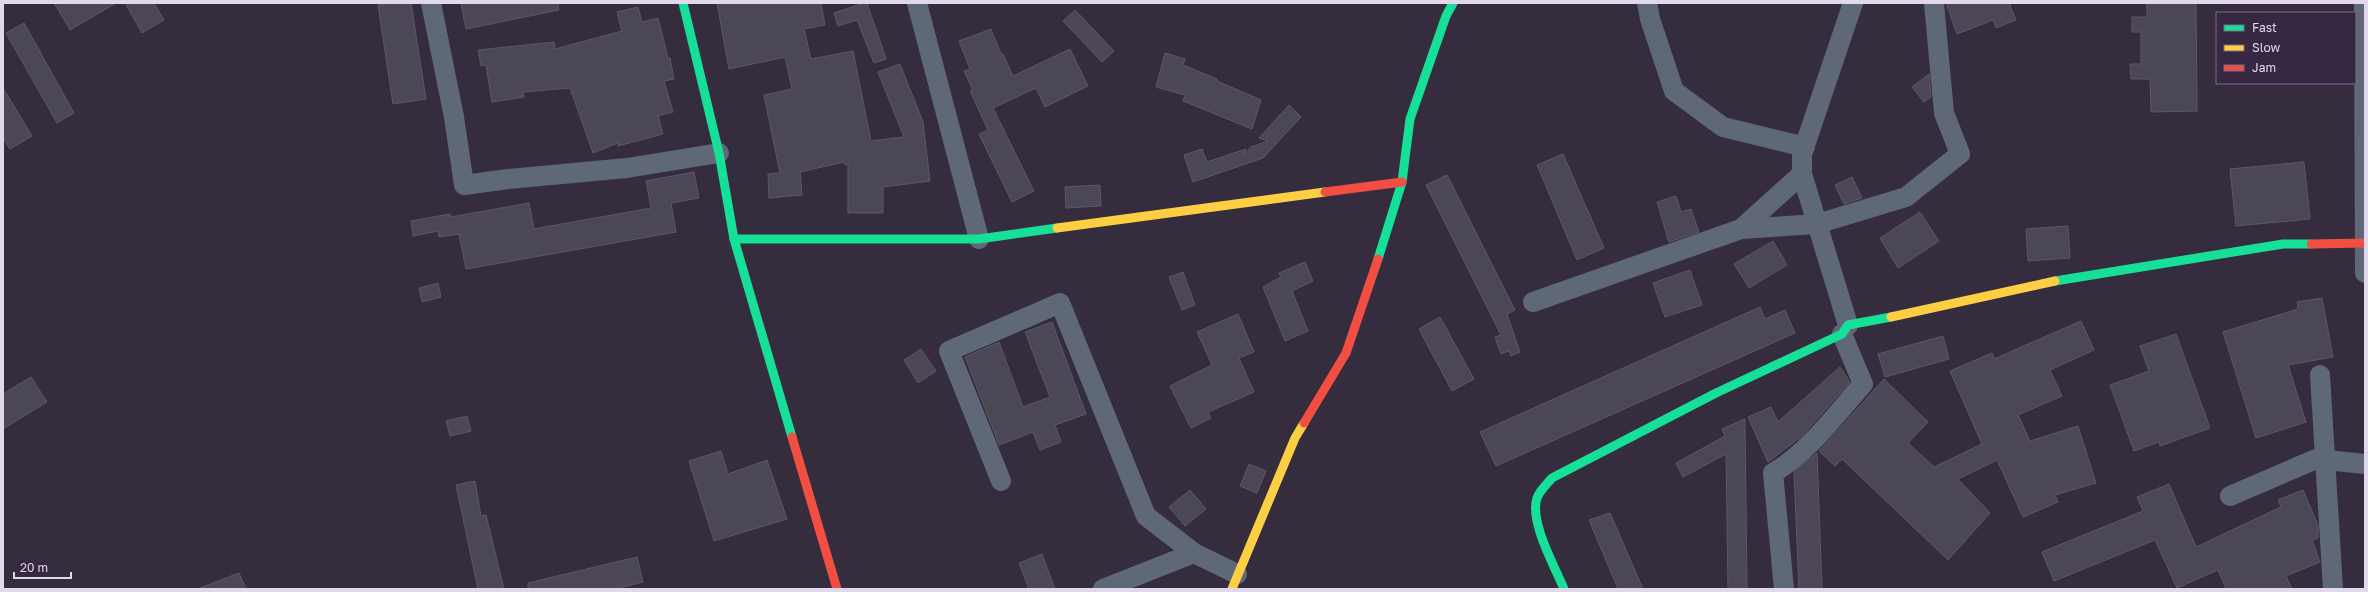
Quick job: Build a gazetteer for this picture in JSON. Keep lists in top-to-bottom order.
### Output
{
  "legend": ["Fast", "Slow", "Jam"],
  "scale_bar": "20 m"
}
